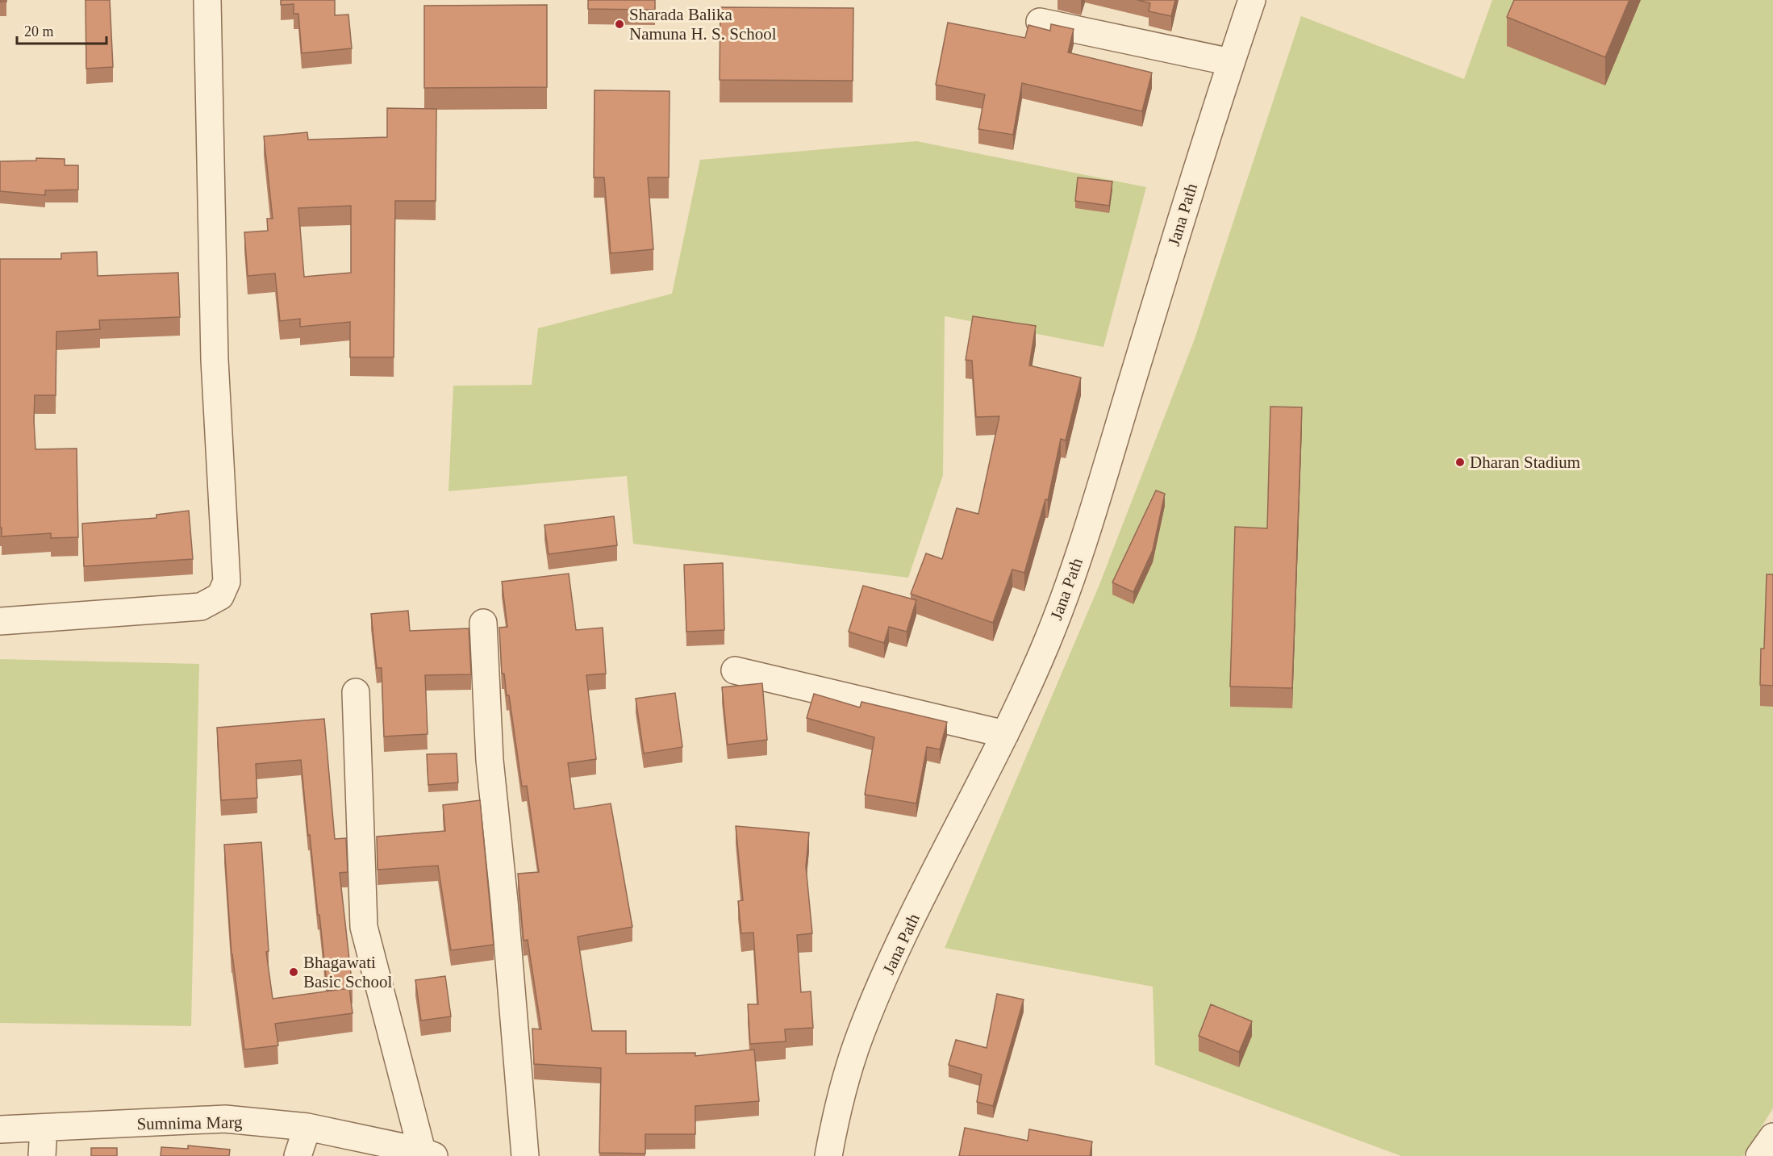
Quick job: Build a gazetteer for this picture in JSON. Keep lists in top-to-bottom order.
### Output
{
  "streets": {
    "street": ["Jana Path", "Sumnima Marg"]
  },
  "places": ["Sharada Balika Namuna H. S. School", "Dharan Stadium", "Bhagawati Basic School"],
  "scale_bar": "20 m"
}
